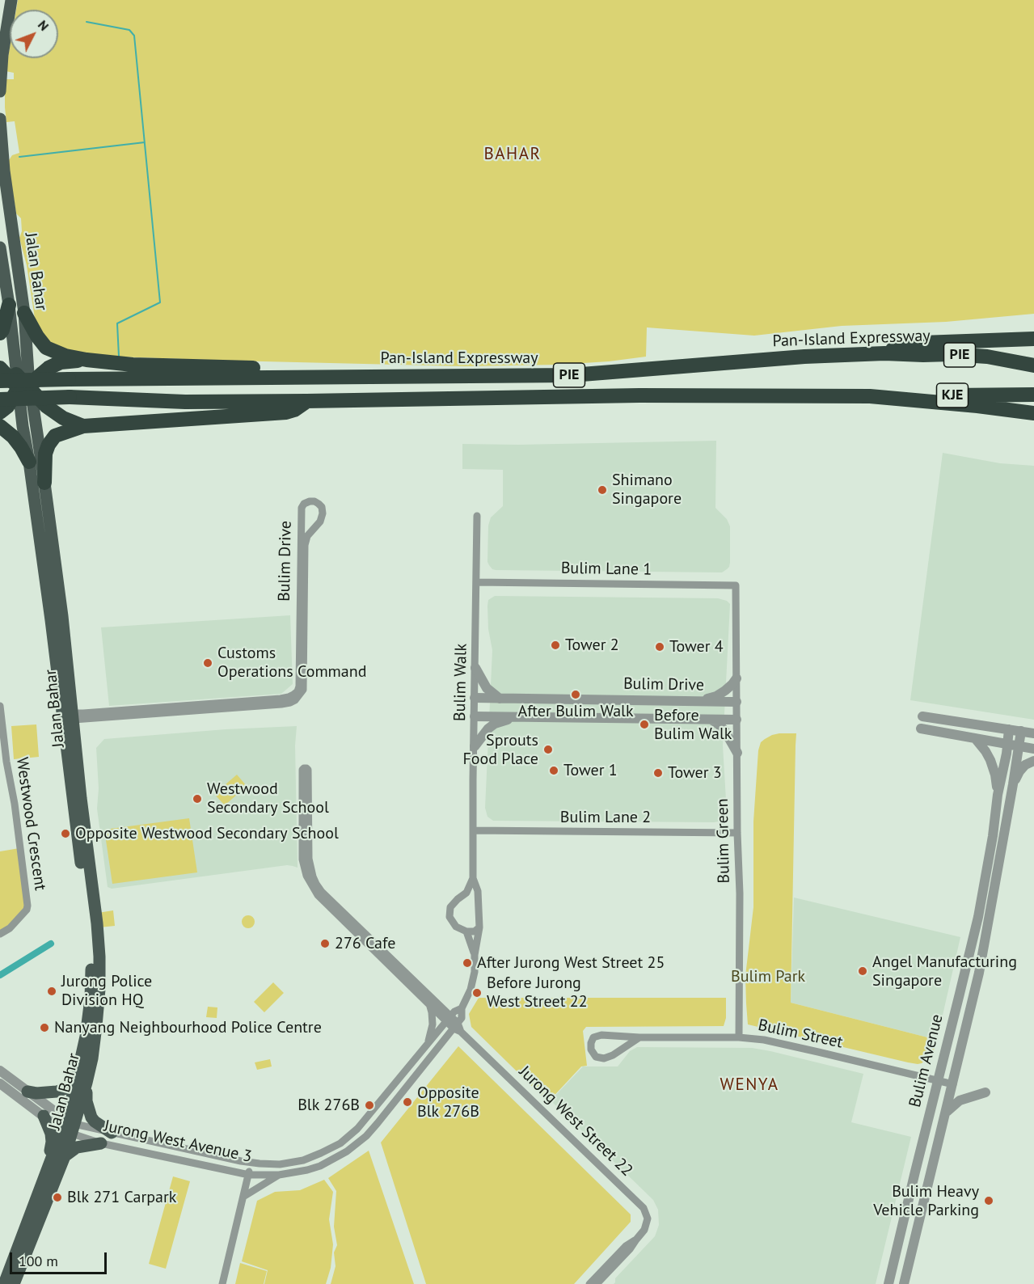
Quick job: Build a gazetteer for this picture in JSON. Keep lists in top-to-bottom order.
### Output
{
  "streets": {
    "highway": ["Pan-Island Expressway", "PIE", "KJE"],
    "main road": ["Jalan Bahar"],
    "street": [
      "Bulim Drive",
      "Bulim Lane 1",
      "Bulim Walk",
      "Bulim Lane 2",
      "Westwood Crescent",
      "Bulim Green",
      "Bulim Street",
      "Bulim Avenue",
      "Jurong West Street 22",
      "Jurong West Avenue 3"
    ]
  },
  "crossings": [
    ["Jalan Bahar", "Bulim Drive"],
    ["Jalan Bahar", "Jurong West Avenue 3"],
    ["PIE", "KJE"],
    ["Bulim Drive", "Bulim Walk"],
    ["Bulim Drive", "Bulim Green"],
    ["Bulim Lane 1", "Bulim Walk"],
    ["Bulim Lane 1", "Bulim Green"],
    ["Bulim Walk", "Bulim Lane 2"],
    ["Bulim Walk", "Jurong West Street 22"],
    ["Bulim Walk", "Jurong West Avenue 3"],
    ["Bulim Lane 2", "Bulim Green"],
    ["Bulim Green", "Bulim Street"],
    ["Bulim Street", "Bulim Avenue"],
    ["Jurong West Street 22", "Jurong West Avenue 3"]
  ],
  "districts": ["BAHAR", "WENYA"],
  "parks": ["Bulim Park"],
  "places": [
    "Shimano Singapore",
    "Tower 2",
    "Tower 4",
    "Customs Operations Command",
    "After Bulim Walk",
    "Before Bulim Walk",
    "Sprouts Food Place",
    "Tower 1",
    "Tower 3",
    "Westwood Secondary School",
    "Opposite Westwood Secondary School",
    "276 Cafe",
    "After Jurong West Street 25",
    "Angel Manufacturing Singapore",
    "Jurong Police Division HQ",
    "Before Jurong West Street 22",
    "Nanyang Neighbourhood Police Centre",
    "Opposite Blk 276B",
    "Blk 276B",
    "Blk 271 Carpark",
    "Bulim Heavy Vehicle Parking"
  ],
  "scale_bar": "100 m",
  "north": "top right"
}
